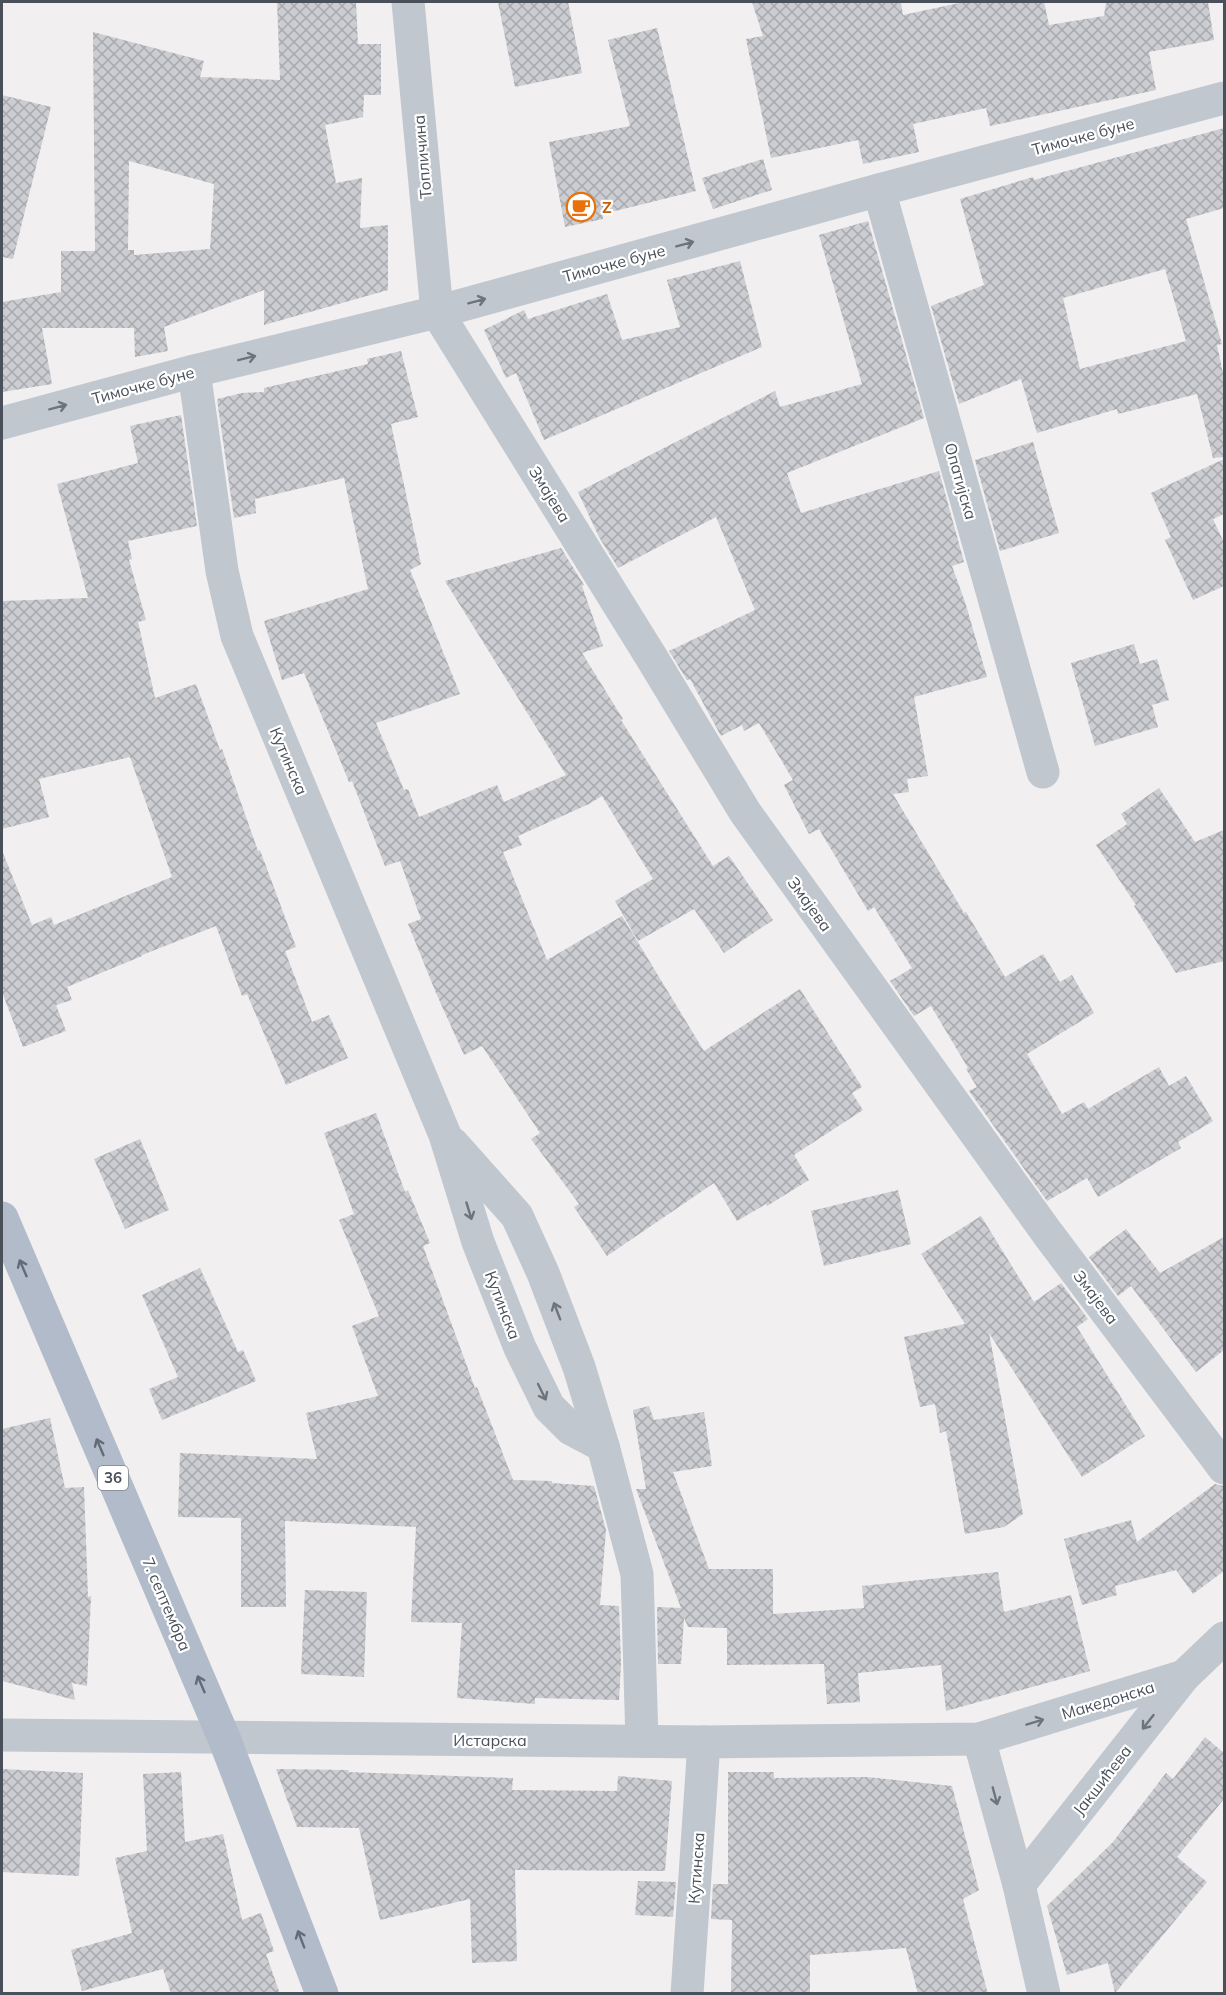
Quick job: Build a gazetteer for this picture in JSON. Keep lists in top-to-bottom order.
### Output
{
  "streets": {
    "main road": ["36", "7. септембра"],
    "street": [
      "Тимочке буне",
      "Топличина",
      "Опатијска",
      "Змајева",
      "Кутинска",
      "Македонска",
      "Истарска",
      "Јакшићева"
    ]
  },
  "crossings": [
    ["Тимочке буне", "Топличина"],
    ["Тимочке буне", "Опатијска"],
    ["Тимочке буне", "Змајева"],
    ["Тимочке буне", "Кутинска"],
    ["Топличина", "Змајева"],
    ["Кутинска", "Истарска"],
    ["7. септембра", "Истарска"],
    ["Македонска", "Истарска"],
    ["Македонска", "Јакшићева"]
  ],
  "one_way": [
    "Тимочке буне",
    "7. септембра",
    "Македонска",
    "Јакшићева"
  ],
  "places": {
    "cafe": ["Z"]
  }
}
